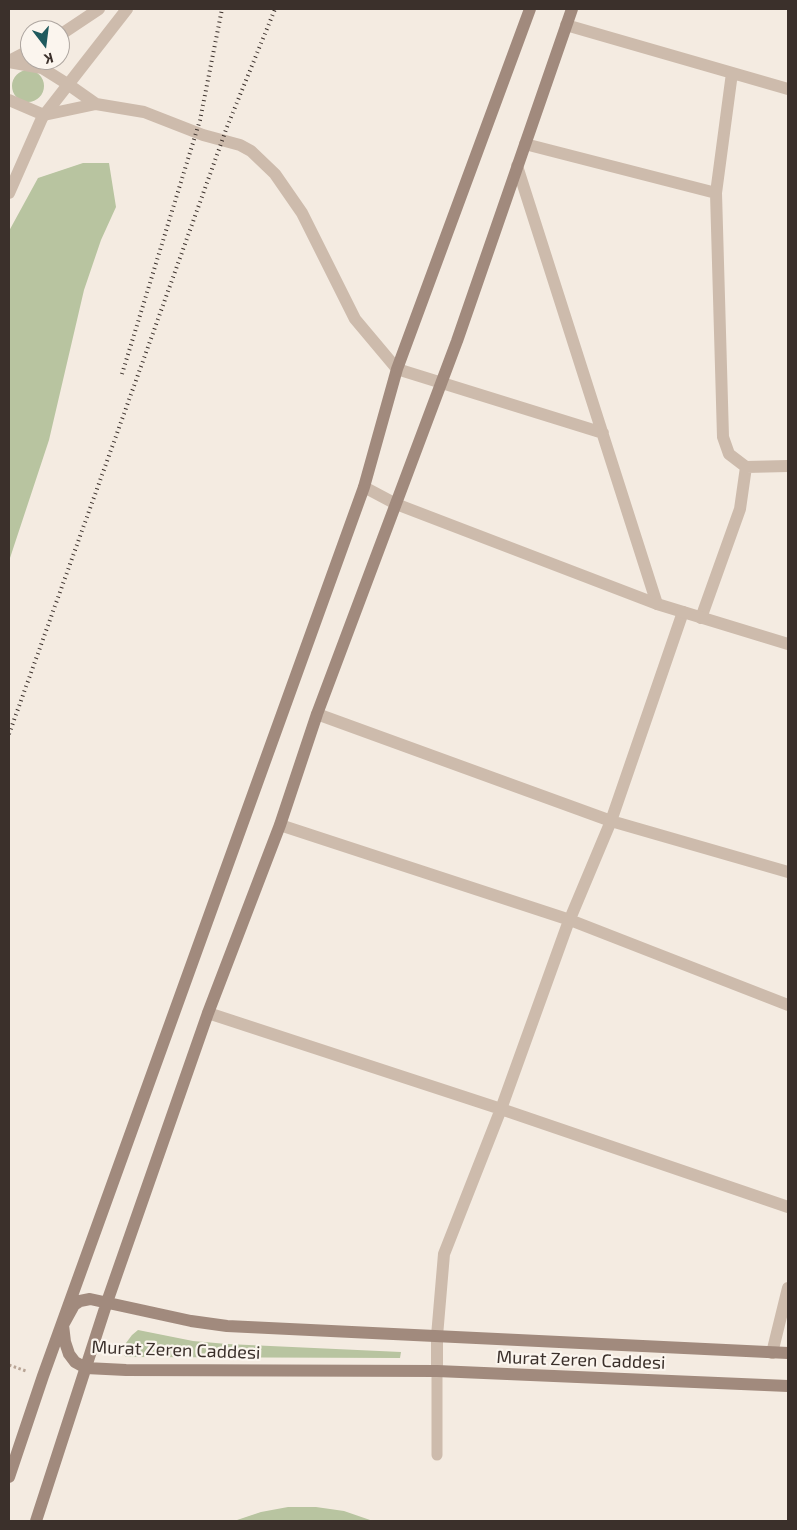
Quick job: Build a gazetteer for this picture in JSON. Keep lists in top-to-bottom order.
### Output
{
  "streets": {
    "main road": ["Murat Zeren Caddesi"]
  },
  "north": "bottom"
}
